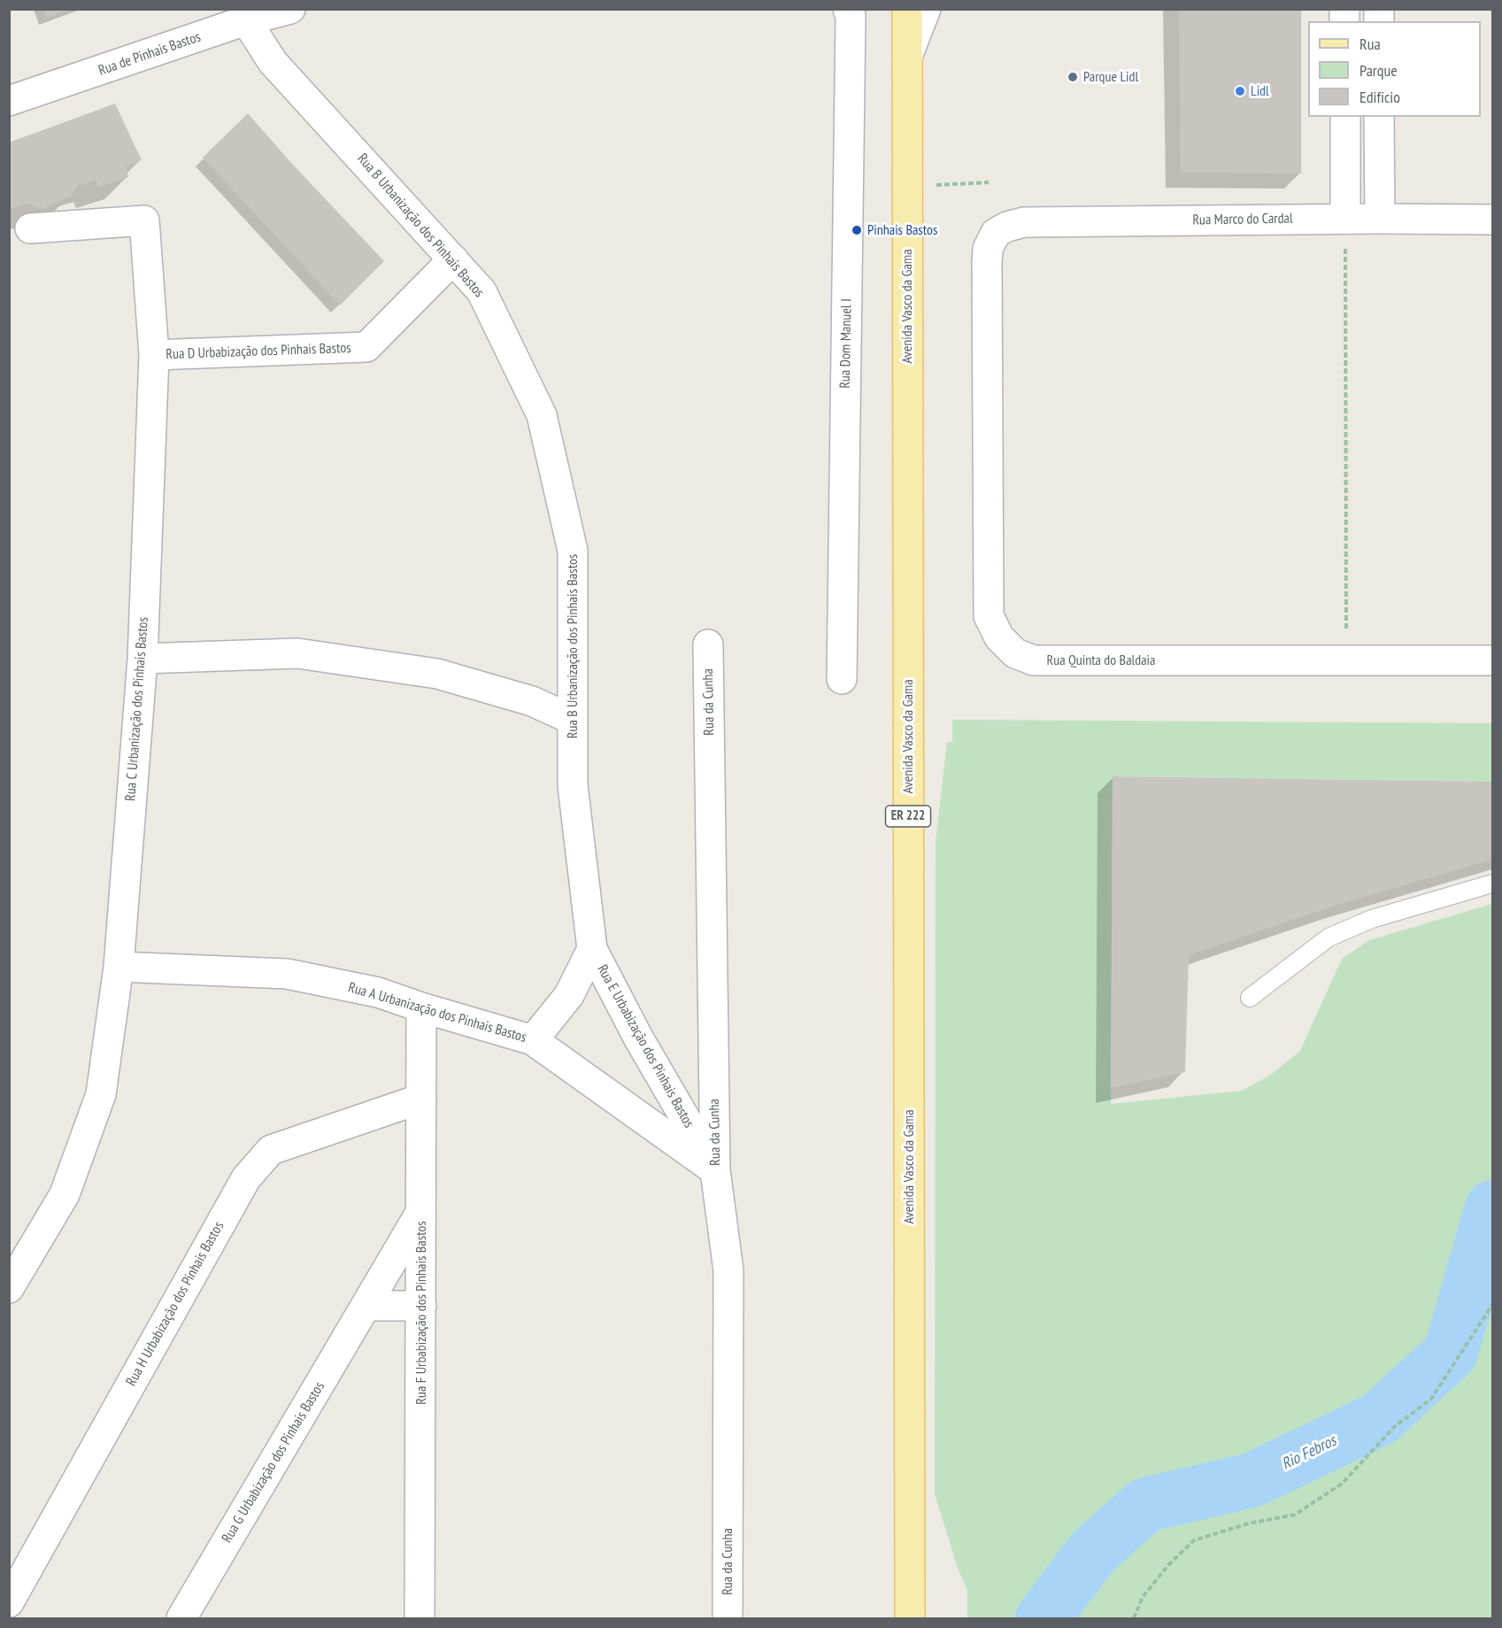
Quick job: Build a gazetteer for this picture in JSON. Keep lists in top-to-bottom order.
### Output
{
  "streets": {
    "main road": ["Avenida Vasco da Gama", "ER 222"],
    "street": [
      "Rua de Pinhais Bastos",
      "Rua Marco do Cardal",
      "Rua B Urbanização dos Pinhais Bastos",
      "Rua Dom Manuel I",
      "Rua D Urbabização dos Pinhais Bastos",
      "Rua Quinta do Baldaia",
      "Rua da Cunha",
      "Rua C Urbanização dos Pinhais Bastos",
      "Rua A Urbanização dos Pinhais Bastos",
      "Rua E Urbabização dos Pinhais Bastos",
      "Rua H Urbabização dos Pinhais Bastos",
      "Rua F Urbabização dos Pinhais Bastos",
      "Rua G Urbabização dos Pinhais Bastos"
    ]
  },
  "crossings": [
    ["Rua de Pinhais Bastos", "Rua B Urbanização dos Pinhais Bastos"],
    ["Rua Marco do Cardal", "Rua Quinta do Baldaia"],
    ["Rua B Urbanização dos Pinhais Bastos", "Rua D Urbabização dos Pinhais Bastos"],
    ["Rua B Urbanização dos Pinhais Bastos", "Rua E Urbabização dos Pinhais Bastos"],
    ["Rua D Urbabização dos Pinhais Bastos", "Rua C Urbanização dos Pinhais Bastos"],
    ["Rua da Cunha", "Rua A Urbanização dos Pinhais Bastos"],
    ["Rua da Cunha", "Rua E Urbabização dos Pinhais Bastos"],
    ["Rua C Urbanização dos Pinhais Bastos", "Rua A Urbanização dos Pinhais Bastos"],
    ["Rua A Urbanização dos Pinhais Bastos", "Rua E Urbabização dos Pinhais Bastos"],
    ["Rua A Urbanização dos Pinhais Bastos", "Rua F Urbabização dos Pinhais Bastos"],
    ["Rua H Urbabização dos Pinhais Bastos", "Rua F Urbabização dos Pinhais Bastos"],
    ["Rua F Urbabização dos Pinhais Bastos", "Rua G Urbabização dos Pinhais Bastos"]
  ],
  "water": ["Rio Febros"],
  "places": ["Parque Lidl", "Lidl", "Pinhais Bastos"],
  "legend": ["Rua", "Parque", "Edifício"]
}
